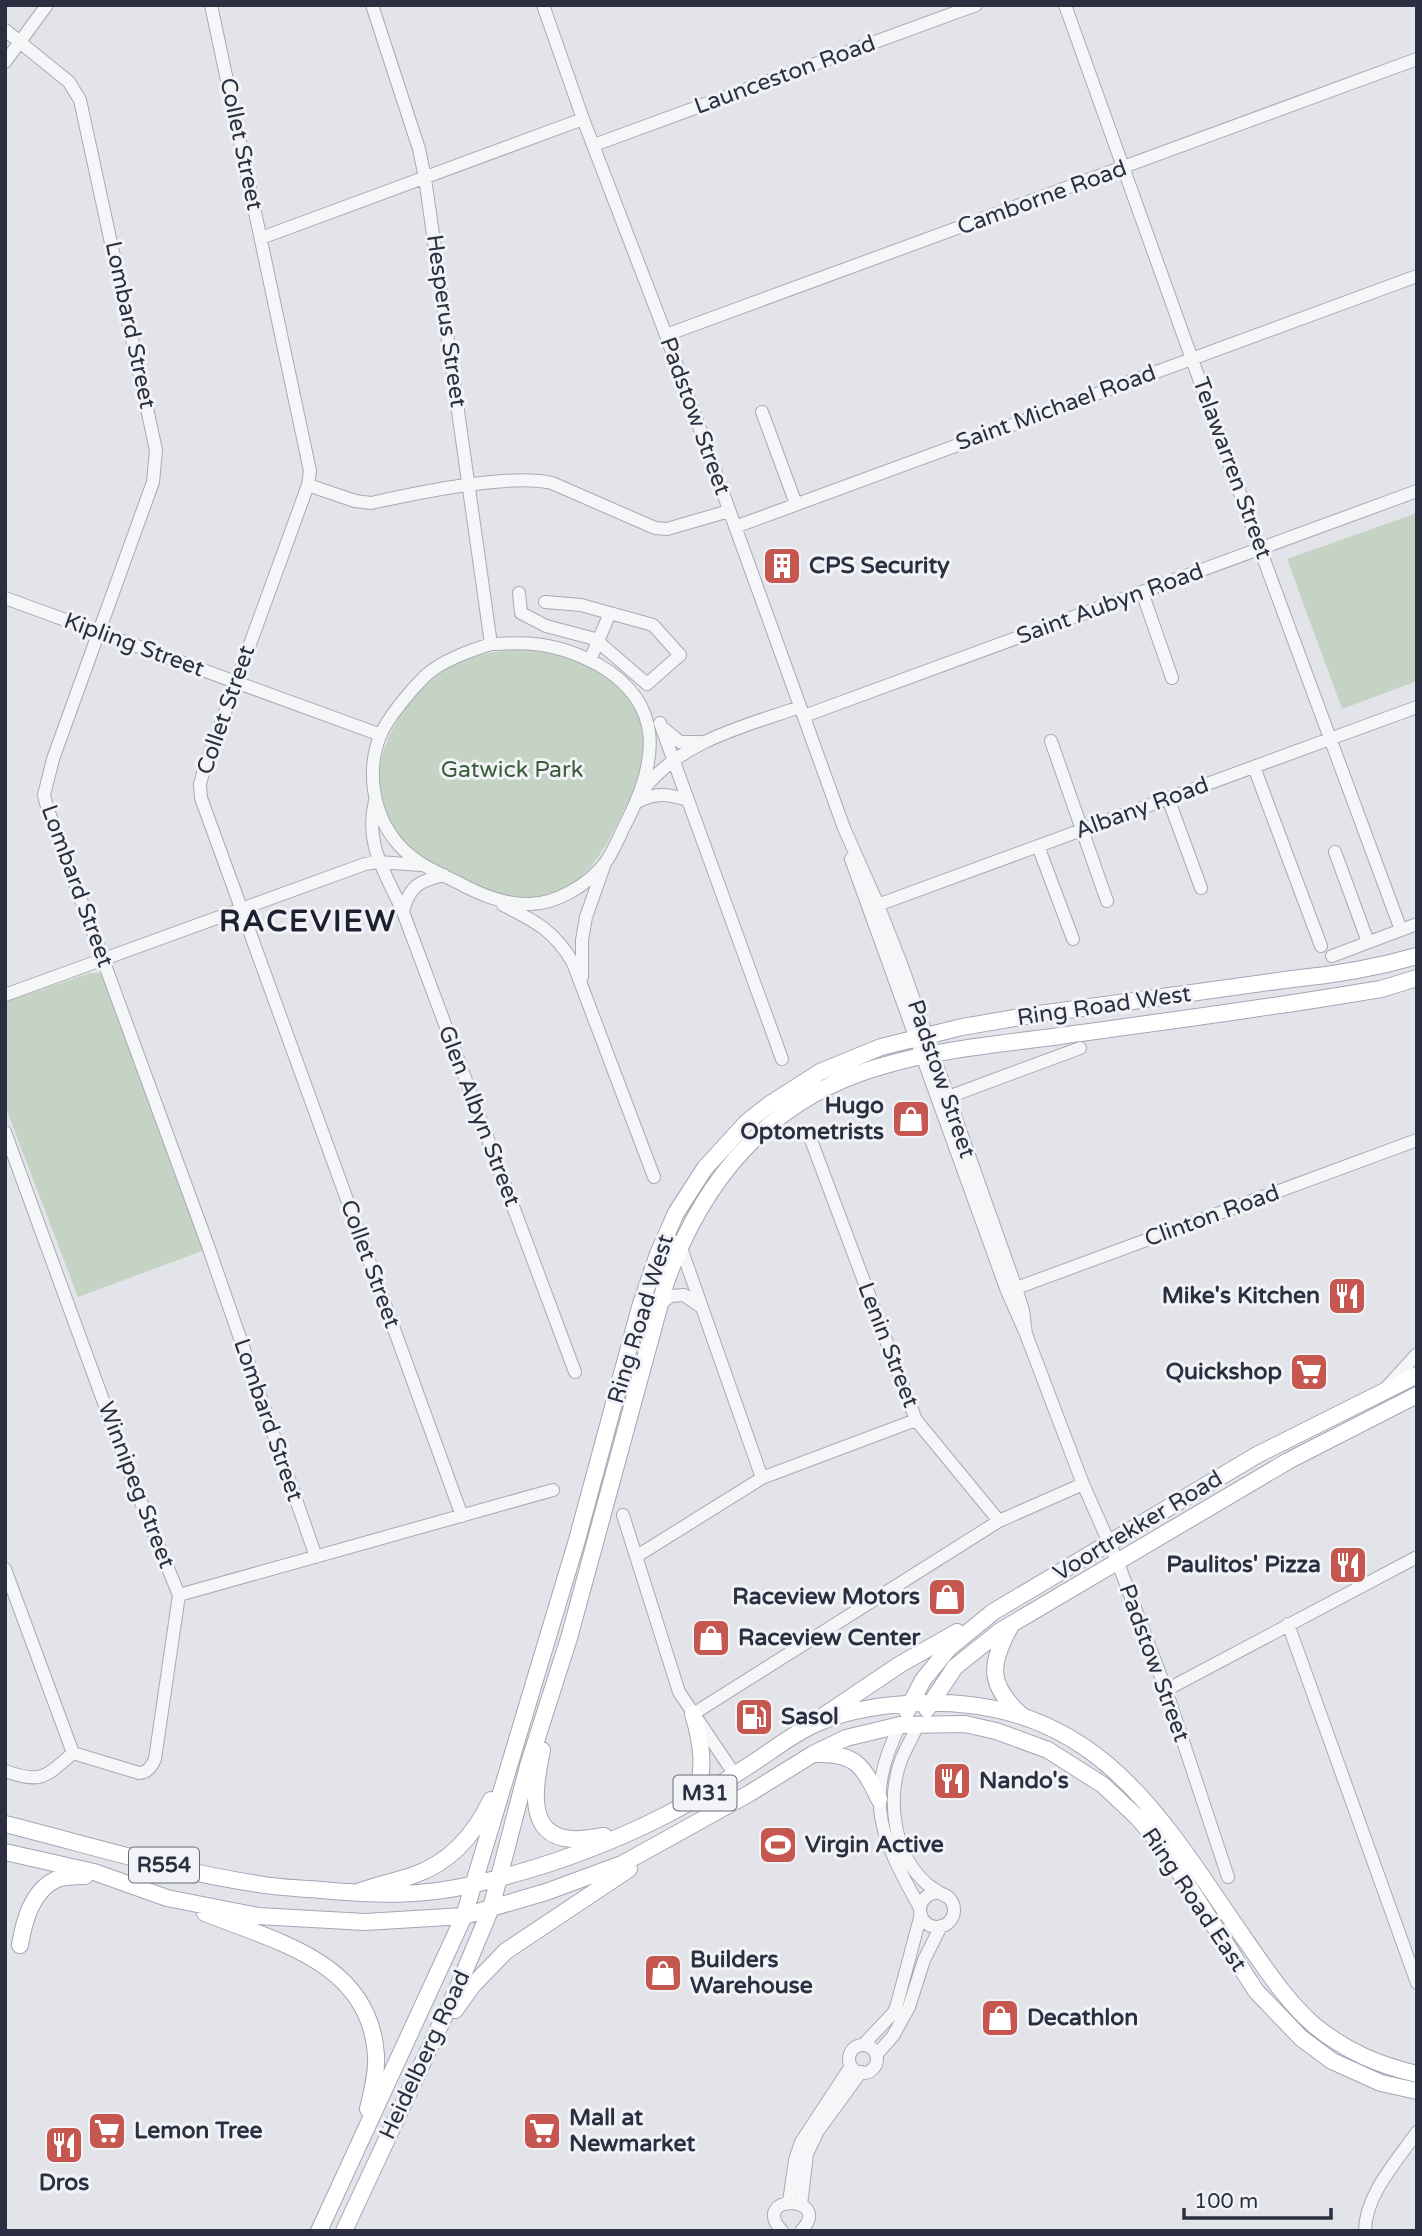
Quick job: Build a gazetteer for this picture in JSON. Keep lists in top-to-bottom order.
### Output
{
  "streets": {
    "main road": [
      "Ring Road West",
      "Voortrekker Road",
      "M31",
      "R554",
      "Ring Road East",
      "Heidelberg Road"
    ],
    "street": [
      "Launceston Road",
      "Collet Street",
      "Camborne Road",
      "Hesperus Street",
      "Lombard Street",
      "Saint Michael Road",
      "Padstow Street",
      "Telawarren Street",
      "Saint Aubyn Road",
      "Kipling Street",
      "Albany Road",
      "Glen Albyn Street",
      "Clinton Road",
      "Lenin Street",
      "Winnipeg Street"
    ]
  },
  "crossings": [
    ["Launceston Road", "Padstow Street"],
    ["Collet Street", "Kipling Street"],
    ["Camborne Road", "Padstow Street"],
    ["Camborne Road", "Telawarren Street"],
    ["Lombard Street", "Kipling Street"],
    ["Saint Michael Road", "Padstow Street"],
    ["Saint Michael Road", "Telawarren Street"],
    ["Padstow Street", "Saint Aubyn Road"],
    ["Padstow Street", "Albany Road"],
    ["Padstow Street", "Ring Road West"],
    ["Padstow Street", "Clinton Road"],
    ["Padstow Street", "Voortrekker Road"],
    ["Telawarren Street", "Saint Aubyn Road"],
    ["Telawarren Street", "Albany Road"],
    ["Ring Road West", "M31"],
    ["Ring Road West", "R554"],
    ["Ring Road West", "Heidelberg Road"],
    ["Voortrekker Road", "M31"],
    ["Voortrekker Road", "Ring Road East"],
    ["M31", "R554"],
    ["M31", "Ring Road East"],
    ["M31", "Heidelberg Road"],
    ["R554", "Heidelberg Road"]
  ],
  "districts": ["RACEVIEW"],
  "parks": ["Gatwick Park"],
  "places": {
    "building": ["CPS Security"],
    "shop": [
      "Hugo Optometrists",
      "Raceview Motors",
      "Raceview Center",
      "Builders Warehouse",
      "Decathlon"
    ],
    "restaurant": [
      "Mike's Kitchen",
      "Paulitos' Pizza",
      "Nando's",
      "Dros"
    ],
    "supermarket": ["Quickshop", "Lemon Tree", "Mall at Newmarket"],
    "fuel station": ["Sasol"],
    "sports": ["Virgin Active"]
  },
  "scale_bar": "100 m"
}
